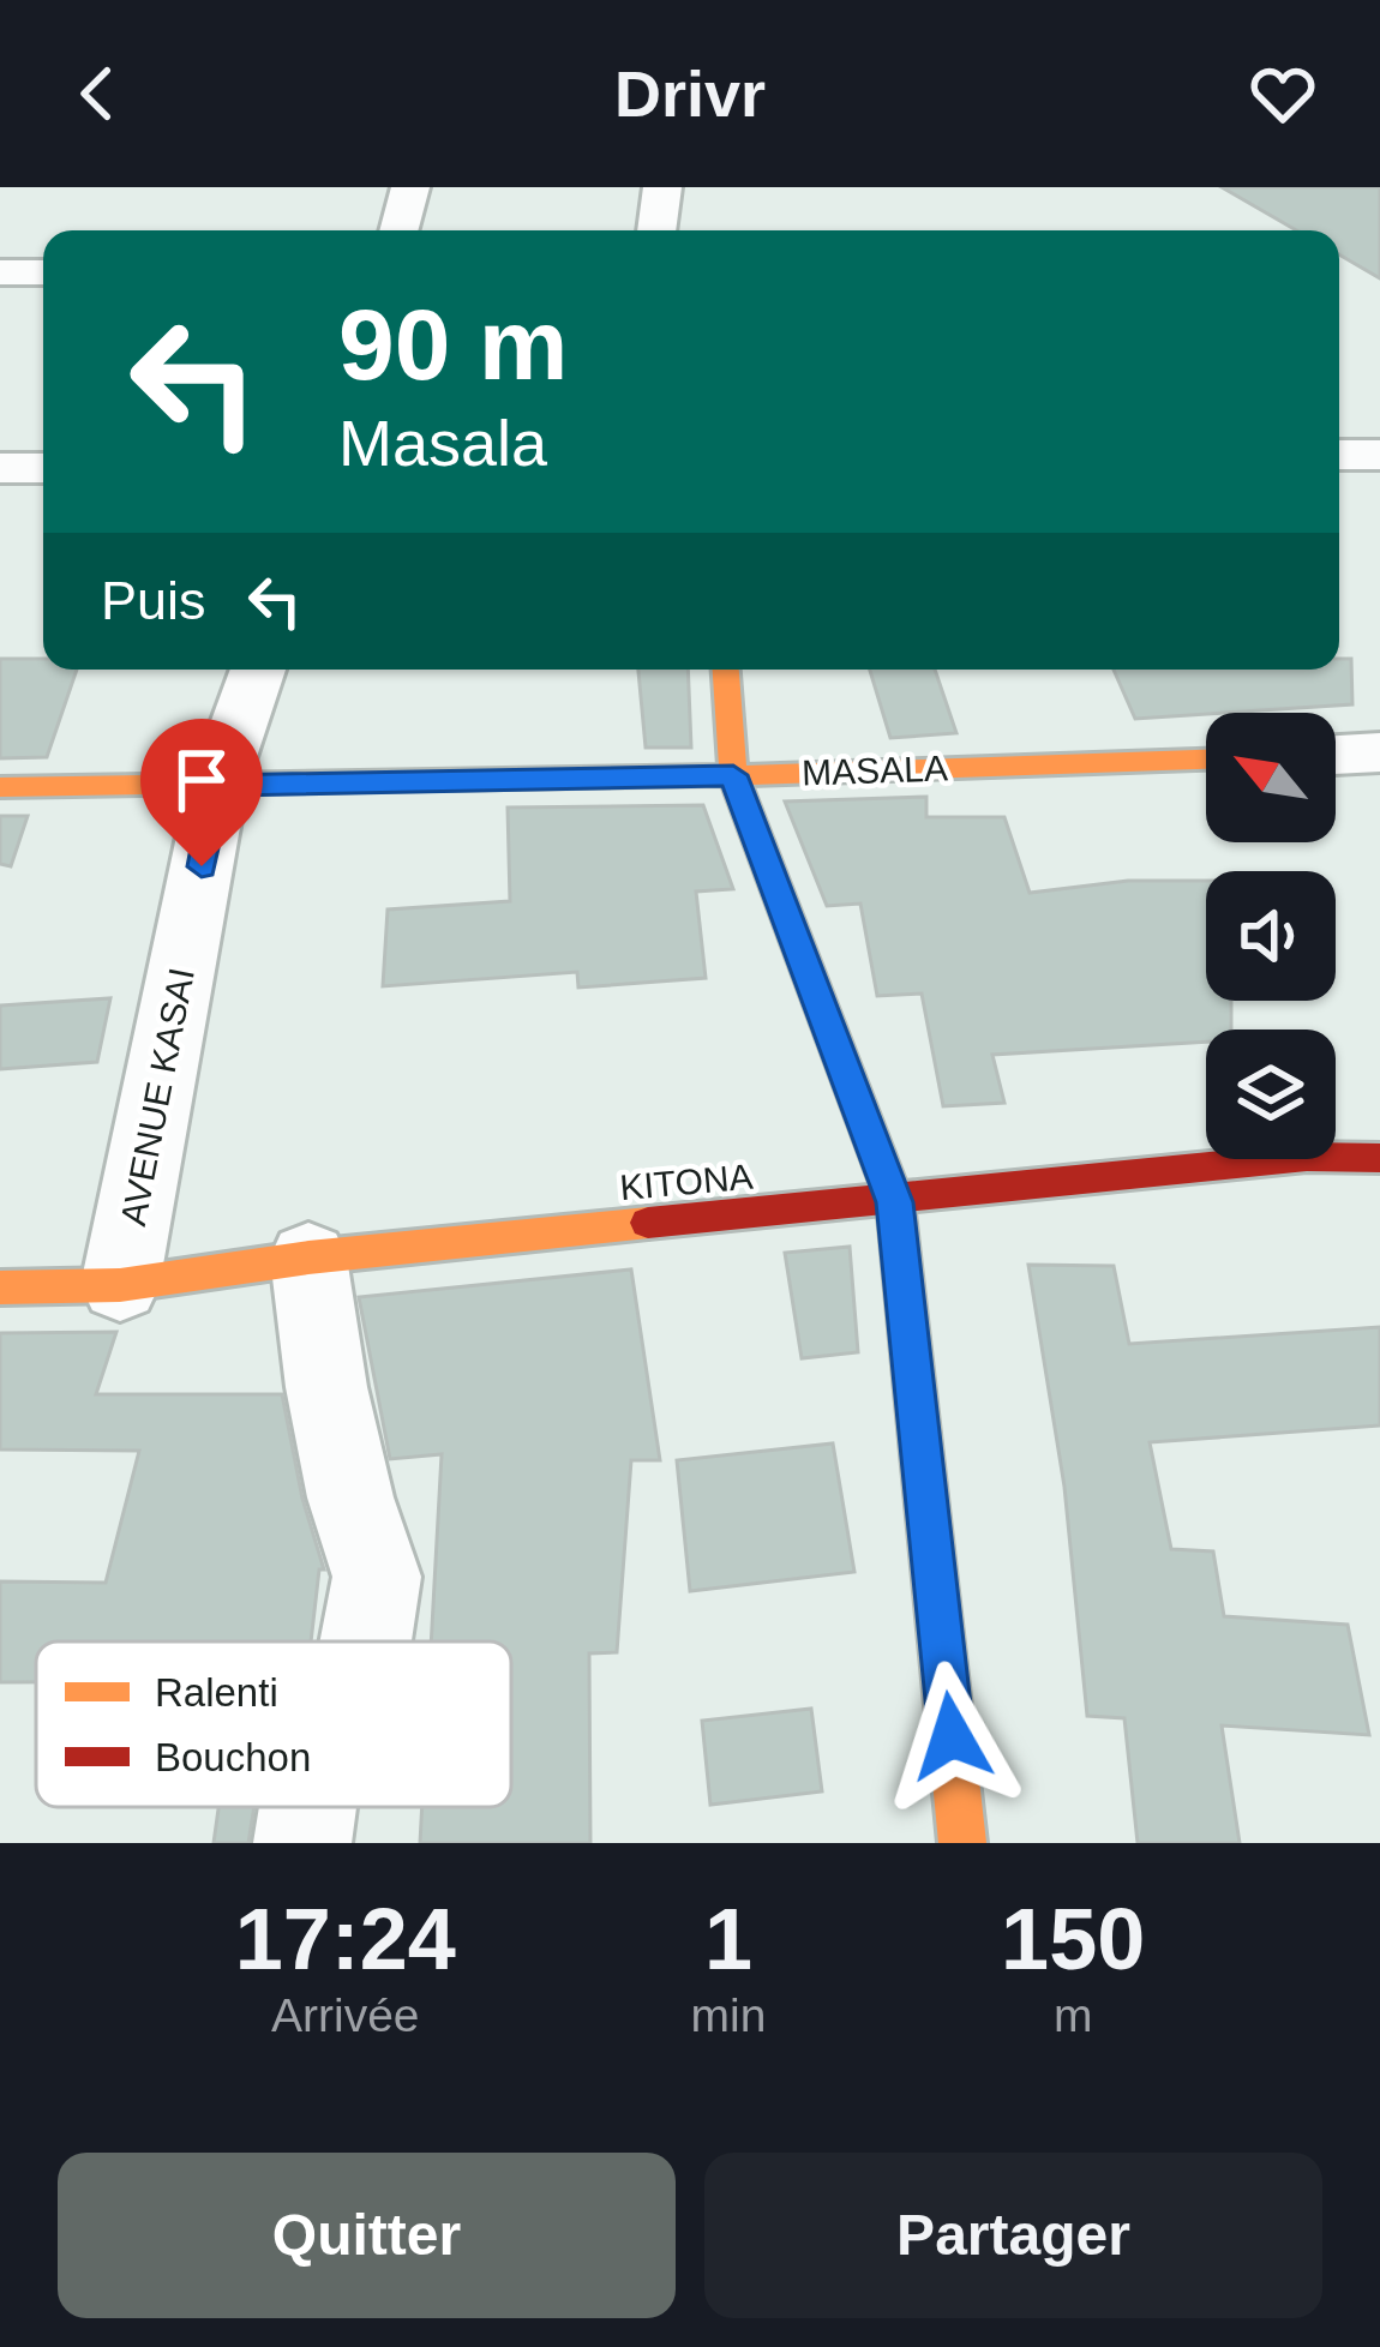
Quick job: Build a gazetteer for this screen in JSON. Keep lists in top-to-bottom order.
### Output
{
  "streets": {
    "street": ["MASALA", "AVENUE KASAI", "KITONA"]
  },
  "crossings": [
    ["MASALA", "AVENUE KASAI"],
    ["AVENUE KASAI", "KITONA"]
  ],
  "legend": ["Ralenti", "Bouchon"],
  "north": "top left",
  "page": {
    "header": "Drivr",
    "turn": ["90 m", "Masala"],
    "then": "Puis",
    "eta": [
      "17:24",
      "Arrivée",
      "1",
      "min",
      "150",
      "m"
    ],
    "buttons": ["Quitter", "Partager"]
  }
}
